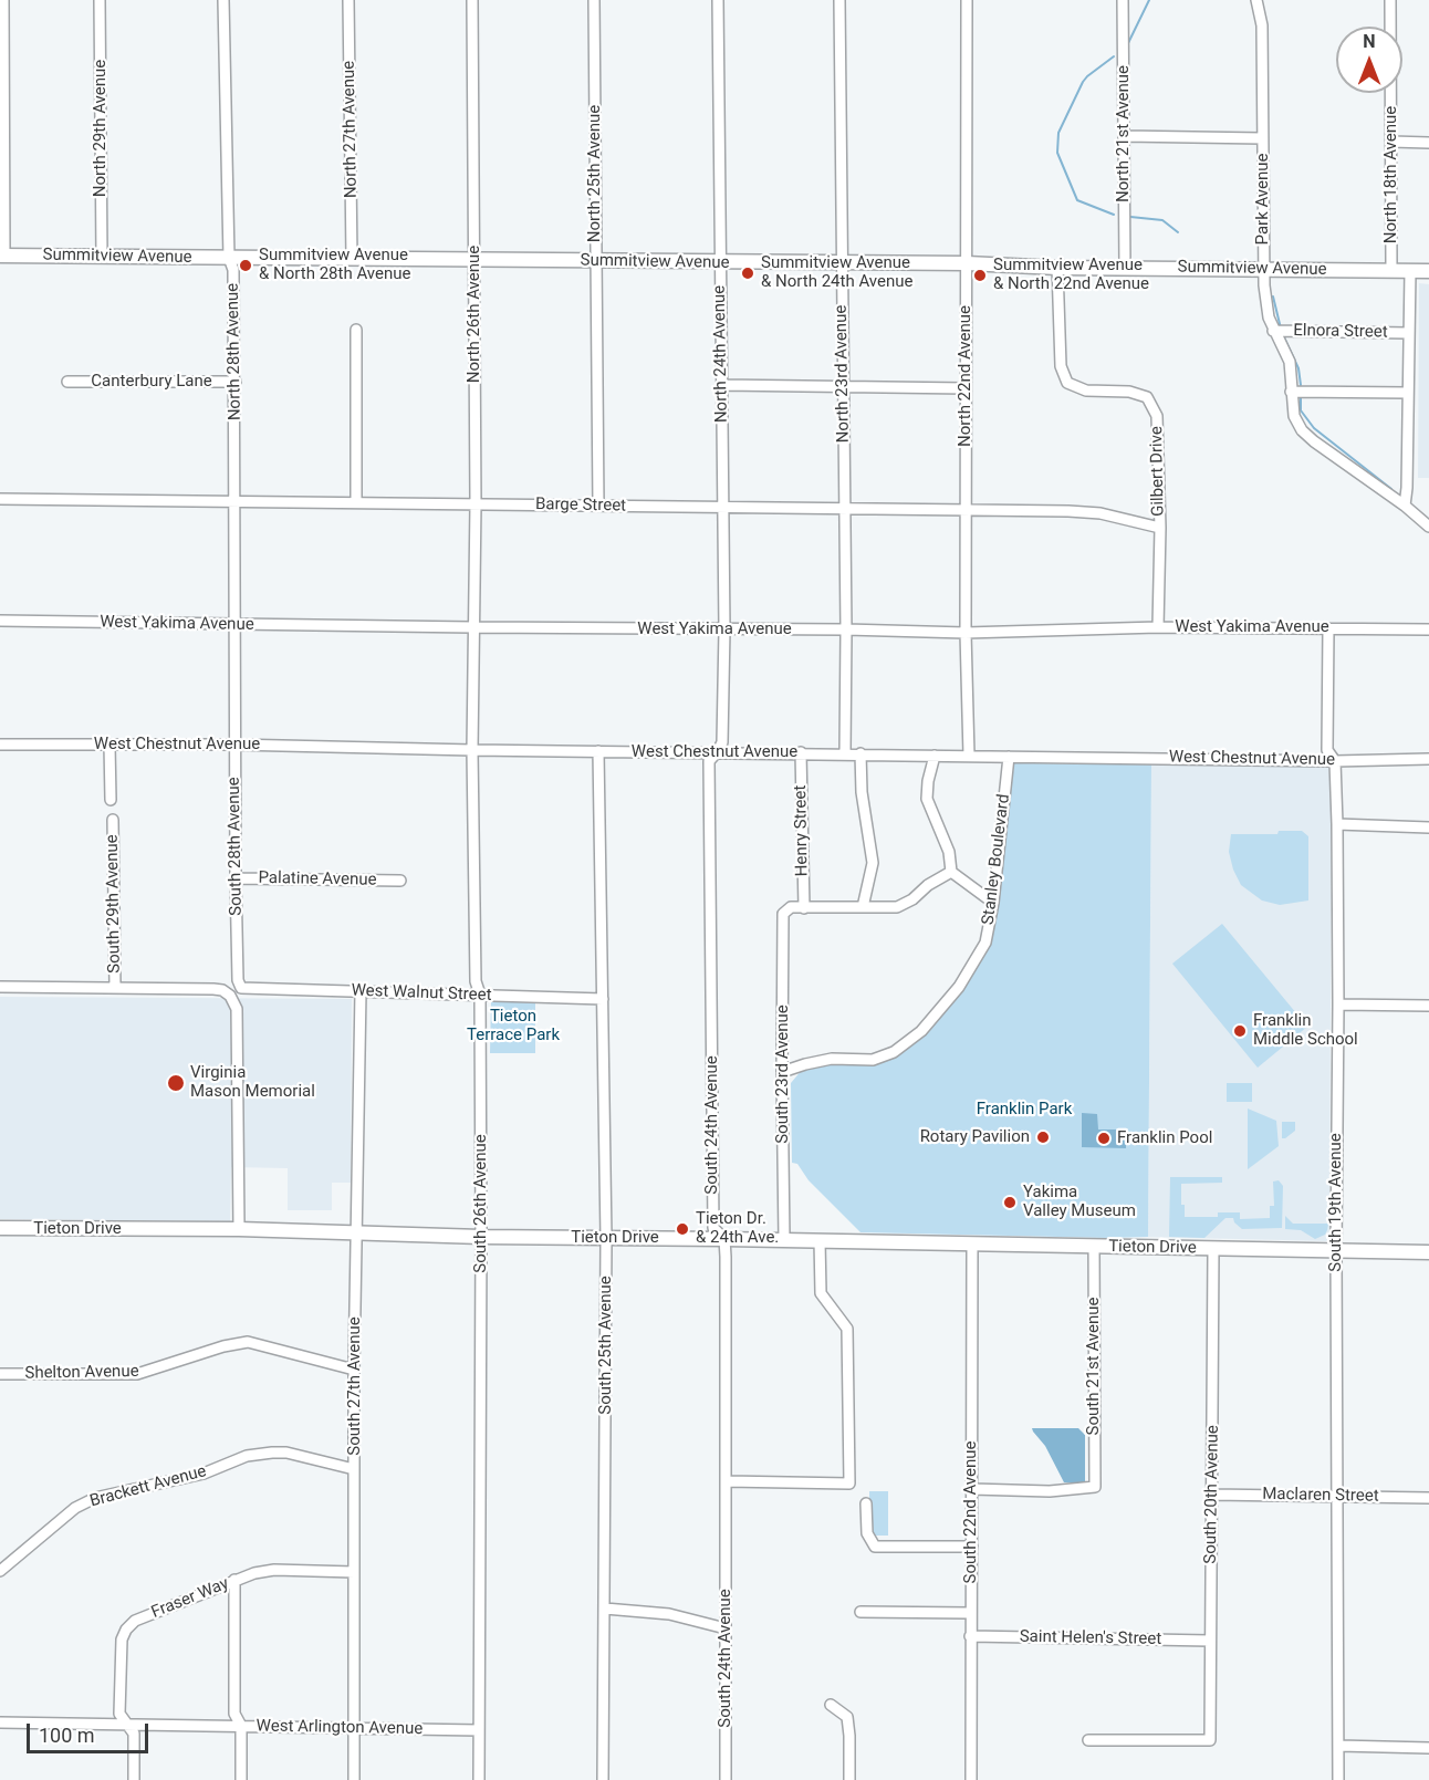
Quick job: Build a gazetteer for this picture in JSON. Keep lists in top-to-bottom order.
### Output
{
  "streets": {
    "main road": ["Summitview Avenue", "Tieton Drive"],
    "street": [
      "North 29th Avenue",
      "North 27th Avenue",
      "North 21st Avenue",
      "North 25th Avenue",
      "North 18th Avenue",
      "Park Avenue",
      "North 26th Avenue",
      "Elnora Street",
      "North 28th Avenue",
      "North 24th Avenue",
      "North 23rd Avenue",
      "North 22nd Avenue",
      "Canterbury Lane",
      "Gilbert Drive",
      "Barge Street",
      "West Yakima Avenue",
      "West Chestnut Avenue",
      "Henry Street",
      "South 28th Avenue",
      "Stanley Boulevard",
      "Palatine Avenue",
      "South 29th Avenue",
      "West Walnut Street",
      "South 23rd Avenue",
      "South 24th Avenue",
      "South 19th Avenue",
      "South 26th Avenue",
      "South 25th Avenue",
      "South 21st Avenue",
      "Shelton Avenue",
      "South 27th Avenue",
      "Brackett Avenue",
      "South 20th Avenue",
      "Maclaren Street",
      "South 22nd Avenue",
      "Fraser Way",
      "Saint Helen's Street",
      "West Arlington Avenue"
    ]
  },
  "crossings": [
    ["North 29th Avenue", "Summitview Avenue"],
    ["North 27th Avenue", "Summitview Avenue"],
    ["North 21st Avenue", "Summitview Avenue"],
    ["North 25th Avenue", "Summitview Avenue"],
    ["North 25th Avenue", "Barge Street"],
    ["North 18th Avenue", "Summitview Avenue"],
    ["Park Avenue", "Summitview Avenue"],
    ["Park Avenue", "Elnora Street"],
    ["Summitview Avenue", "North 26th Avenue"],
    ["Summitview Avenue", "North 28th Avenue"],
    ["Summitview Avenue", "North 24th Avenue"],
    ["Summitview Avenue", "North 23rd Avenue"],
    ["Summitview Avenue", "North 22nd Avenue"],
    ["Summitview Avenue", "Gilbert Drive"],
    ["North 26th Avenue", "Barge Street"],
    ["North 26th Avenue", "West Yakima Avenue"],
    ["North 26th Avenue", "South 26th Avenue"],
    ["North 28th Avenue", "Canterbury Lane"],
    ["North 28th Avenue", "Barge Street"],
    ["North 28th Avenue", "West Yakima Avenue"],
    ["North 28th Avenue", "South 28th Avenue"],
    ["North 24th Avenue", "Barge Street"],
    ["North 24th Avenue", "West Yakima Avenue"],
    ["North 24th Avenue", "South 24th Avenue"],
    ["North 23rd Avenue", "Barge Street"],
    ["North 23rd Avenue", "West Yakima Avenue"],
    ["North 22nd Avenue", "Barge Street"],
    ["North 22nd Avenue", "West Yakima Avenue"],
    ["Gilbert Drive", "Barge Street"],
    ["Gilbert Drive", "West Yakima Avenue"],
    ["West Yakima Avenue", "South 28th Avenue"],
    ["West Yakima Avenue", "South 24th Avenue"],
    ["West Yakima Avenue", "South 19th Avenue"],
    ["West Yakima Avenue", "South 26th Avenue"],
    ["West Chestnut Avenue", "Henry Street"],
    ["West Chestnut Avenue", "South 28th Avenue"],
    ["West Chestnut Avenue", "Stanley Boulevard"],
    ["West Chestnut Avenue", "South 24th Avenue"],
    ["West Chestnut Avenue", "South 19th Avenue"],
    ["West Chestnut Avenue", "South 26th Avenue"],
    ["West Chestnut Avenue", "South 25th Avenue"],
    ["Henry Street", "South 23rd Avenue"],
    ["South 28th Avenue", "Palatine Avenue"],
    ["South 28th Avenue", "West Walnut Street"],
    ["Stanley Boulevard", "South 23rd Avenue"],
    ["West Walnut Street", "South 26th Avenue"],
    ["West Walnut Street", "South 25th Avenue"],
    ["West Walnut Street", "South 27th Avenue"],
    ["South 23rd Avenue", "Tieton Drive"],
    ["South 24th Avenue", "Tieton Drive"],
    ["South 19th Avenue", "Tieton Drive"],
    ["South 19th Avenue", "Maclaren Street"],
    ["South 26th Avenue", "Tieton Drive"],
    ["South 26th Avenue", "West Arlington Avenue"],
    ["Tieton Drive", "South 25th Avenue"],
    ["Tieton Drive", "South 21st Avenue"],
    ["Tieton Drive", "South 27th Avenue"],
    ["Tieton Drive", "South 20th Avenue"],
    ["Tieton Drive", "South 22nd Avenue"],
    ["South 21st Avenue", "South 22nd Avenue"],
    ["Shelton Avenue", "South 27th Avenue"],
    ["South 27th Avenue", "Brackett Avenue"],
    ["South 27th Avenue", "Fraser Way"],
    ["South 27th Avenue", "West Arlington Avenue"],
    ["South 20th Avenue", "Maclaren Street"],
    ["South 20th Avenue", "Saint Helen's Street"],
    ["South 22nd Avenue", "Saint Helen's Street"],
    ["Fraser Way", "West Arlington Avenue"]
  ],
  "parks": ["Tieton Terrace Park", "Franklin Park"],
  "places": [
    "Summitview Avenue & North 28th Avenue",
    "Summitview Avenue & North 24th Avenue",
    "Summitview Avenue & North 22nd Avenue",
    "Franklin Middle School",
    "Virginia Mason Memorial",
    "Rotary Pavilion",
    "Franklin Pool",
    "Yakima Valley Museum",
    "Tieton Dr. & 24th Ave."
  ],
  "scale_bar": "100 m",
  "north": "top"
}
